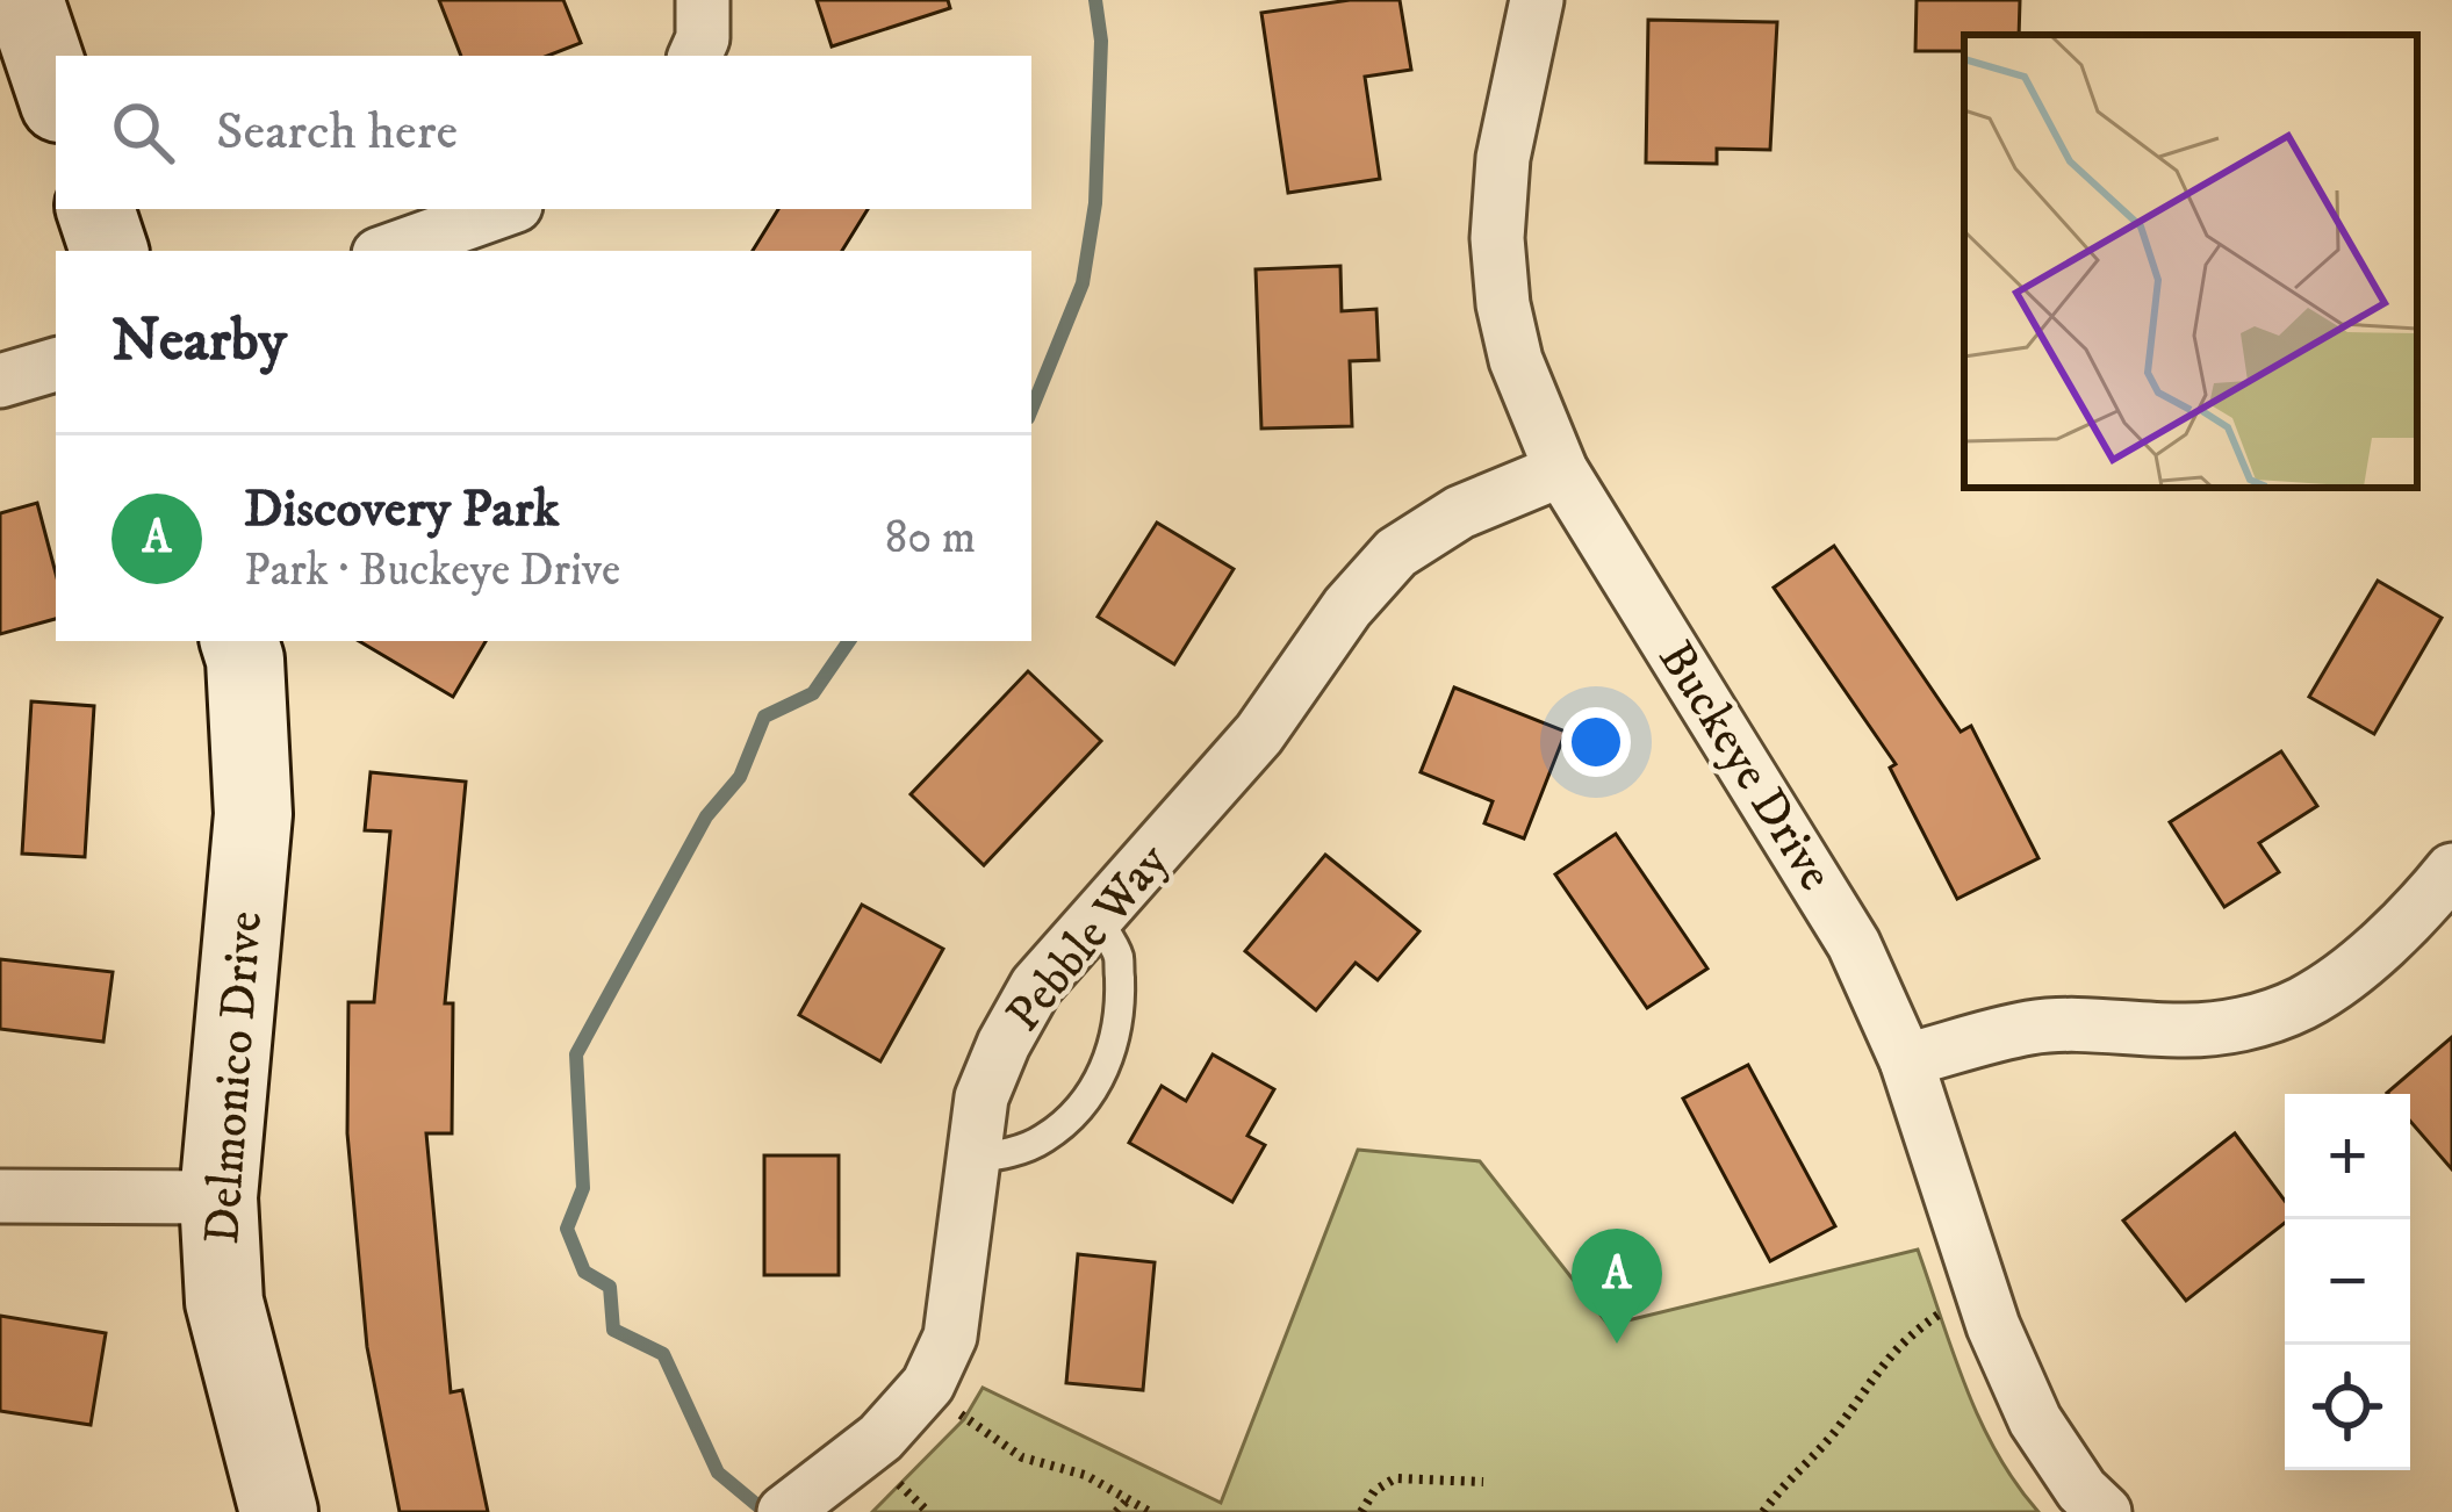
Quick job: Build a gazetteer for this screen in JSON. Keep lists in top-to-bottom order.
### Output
{
  "streets": {
    "street": ["Buckeye Drive", "Pebble Way", "Delmonico Drive"]
  },
  "crossings": [
    ["Buckeye Drive", "Pebble Way"]
  ],
  "page": {
    "search": "Search here",
    "heading": "Nearby",
    "list": [
      {
        "mark": "A",
        "name": "Discovery Park",
        "note": "Park · Buckeye Drive",
        "value": "80 m"
      }
    ],
    "map_buttons": ["+", "−"],
    "pins": "A"
  }
}
